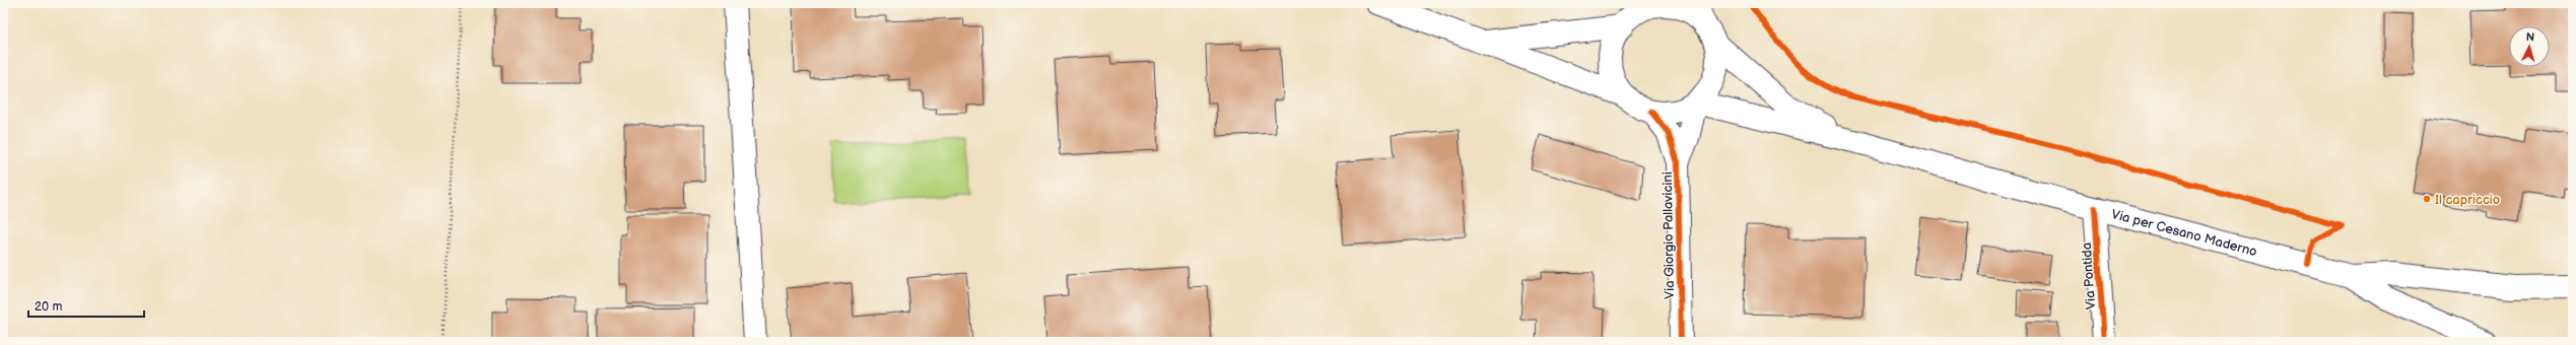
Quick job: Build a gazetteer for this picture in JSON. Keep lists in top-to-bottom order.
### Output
{
  "streets": {
    "main road": ["Via per Cesano Maderno", "Via Giorgio Pallavicini", "Via Pontida"]
  },
  "crossings": [
    ["Via per Cesano Maderno", "Via Giorgio Pallavicini"],
    ["Via per Cesano Maderno", "Via Pontida"]
  ],
  "places": ["Il capriccio"],
  "scale_bar": "20 m",
  "north": "top"
}
